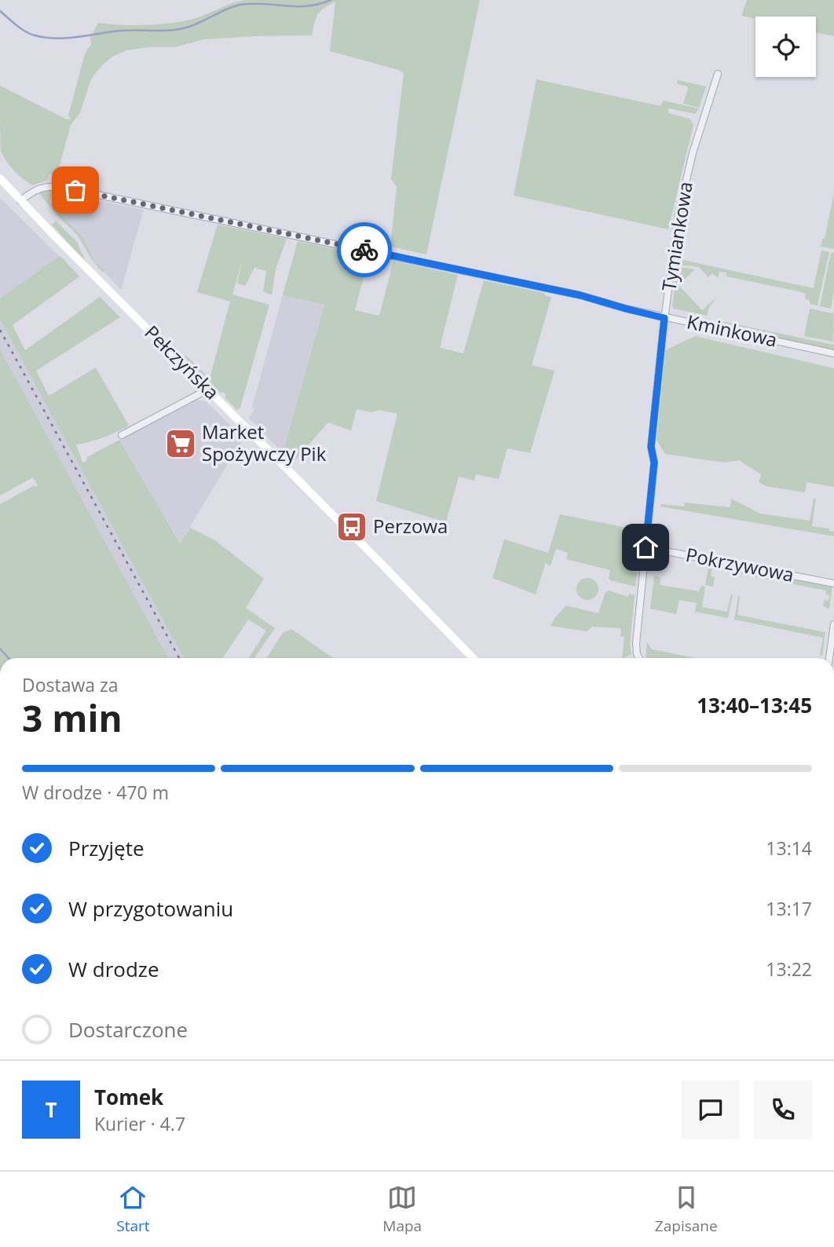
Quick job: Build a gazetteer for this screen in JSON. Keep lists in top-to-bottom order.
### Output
{
  "streets": {
    "main road": ["Pełczyńska"],
    "street": ["Tymiankowa", "Kminkowa", "Pokrzywowa"]
  },
  "crossings": [
    ["Tymiankowa", "Kminkowa"],
    ["Tymiankowa", "Pokrzywowa"],
    ["Kminkowa", "Pełczyńska"]
  ],
  "places": {
    "supermarket": ["Market Spożywczy Pik"],
    "bus stop": ["Perzowa"]
  },
  "page": {
    "heading": ["3 min", "Dostawa za", "13:40–13:45"],
    "panel": ["Tomek", "Kurier · 4.7"],
    "bar": "W drodze · 470 m",
    "list": [
      ["Przyjęte", "13:14"],
      ["W przygotowaniu", "13:17"],
      ["W drodze", "13:22"],
      "Dostarczone"
    ],
    "round": "T",
    "tabs": ["Start", "Mapa", "Zapisane"]
  }
}
